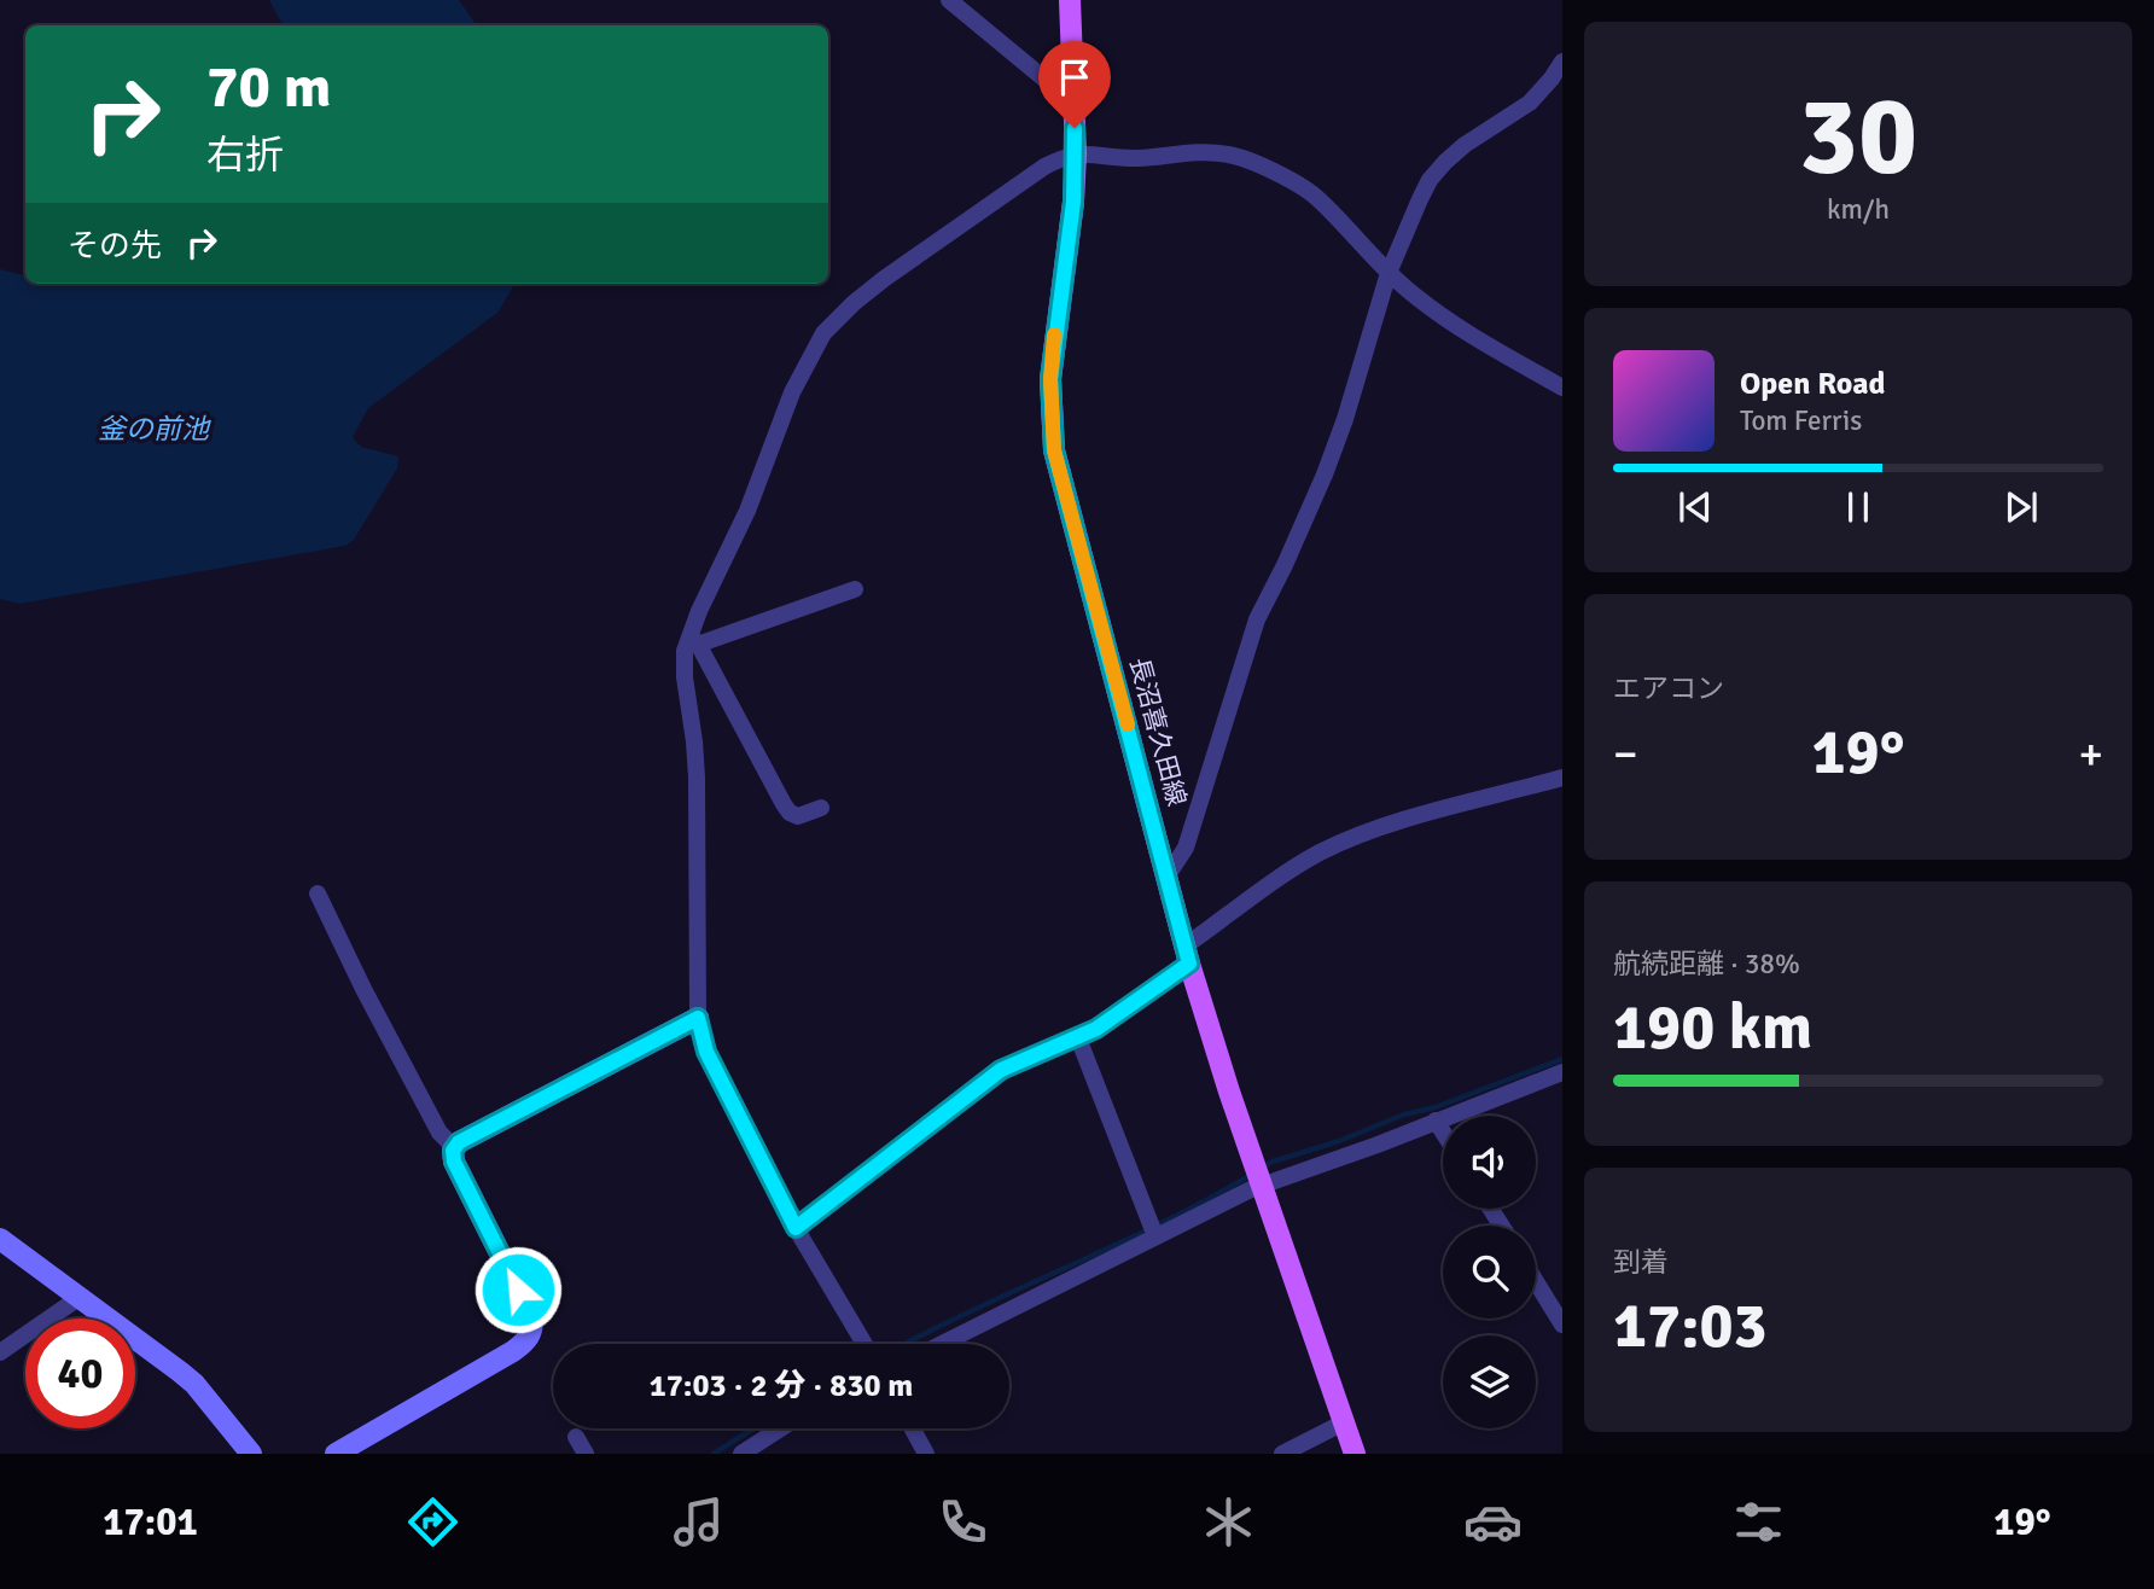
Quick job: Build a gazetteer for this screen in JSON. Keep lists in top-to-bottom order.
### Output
{
  "streets": {
    "main road": ["長沼喜久田線"]
  },
  "water": ["釜の前池"],
  "page": {
    "tile": [
      ["30", "km/h"],
      "エアコン",
      ["航続距離 · 38%", "190 km"],
      ["到着", "17:03"]
    ],
    "turn": ["70 m", "右折"],
    "then": "その先",
    "song": ["Open Road", "Tom Ferris"],
    "heat": ["−", "19°", "+"],
    "limit": "40",
    "trip": "17:03 · 2 分 · 830 m",
    "tabs": ["17:01", "19°"]
  }
}
